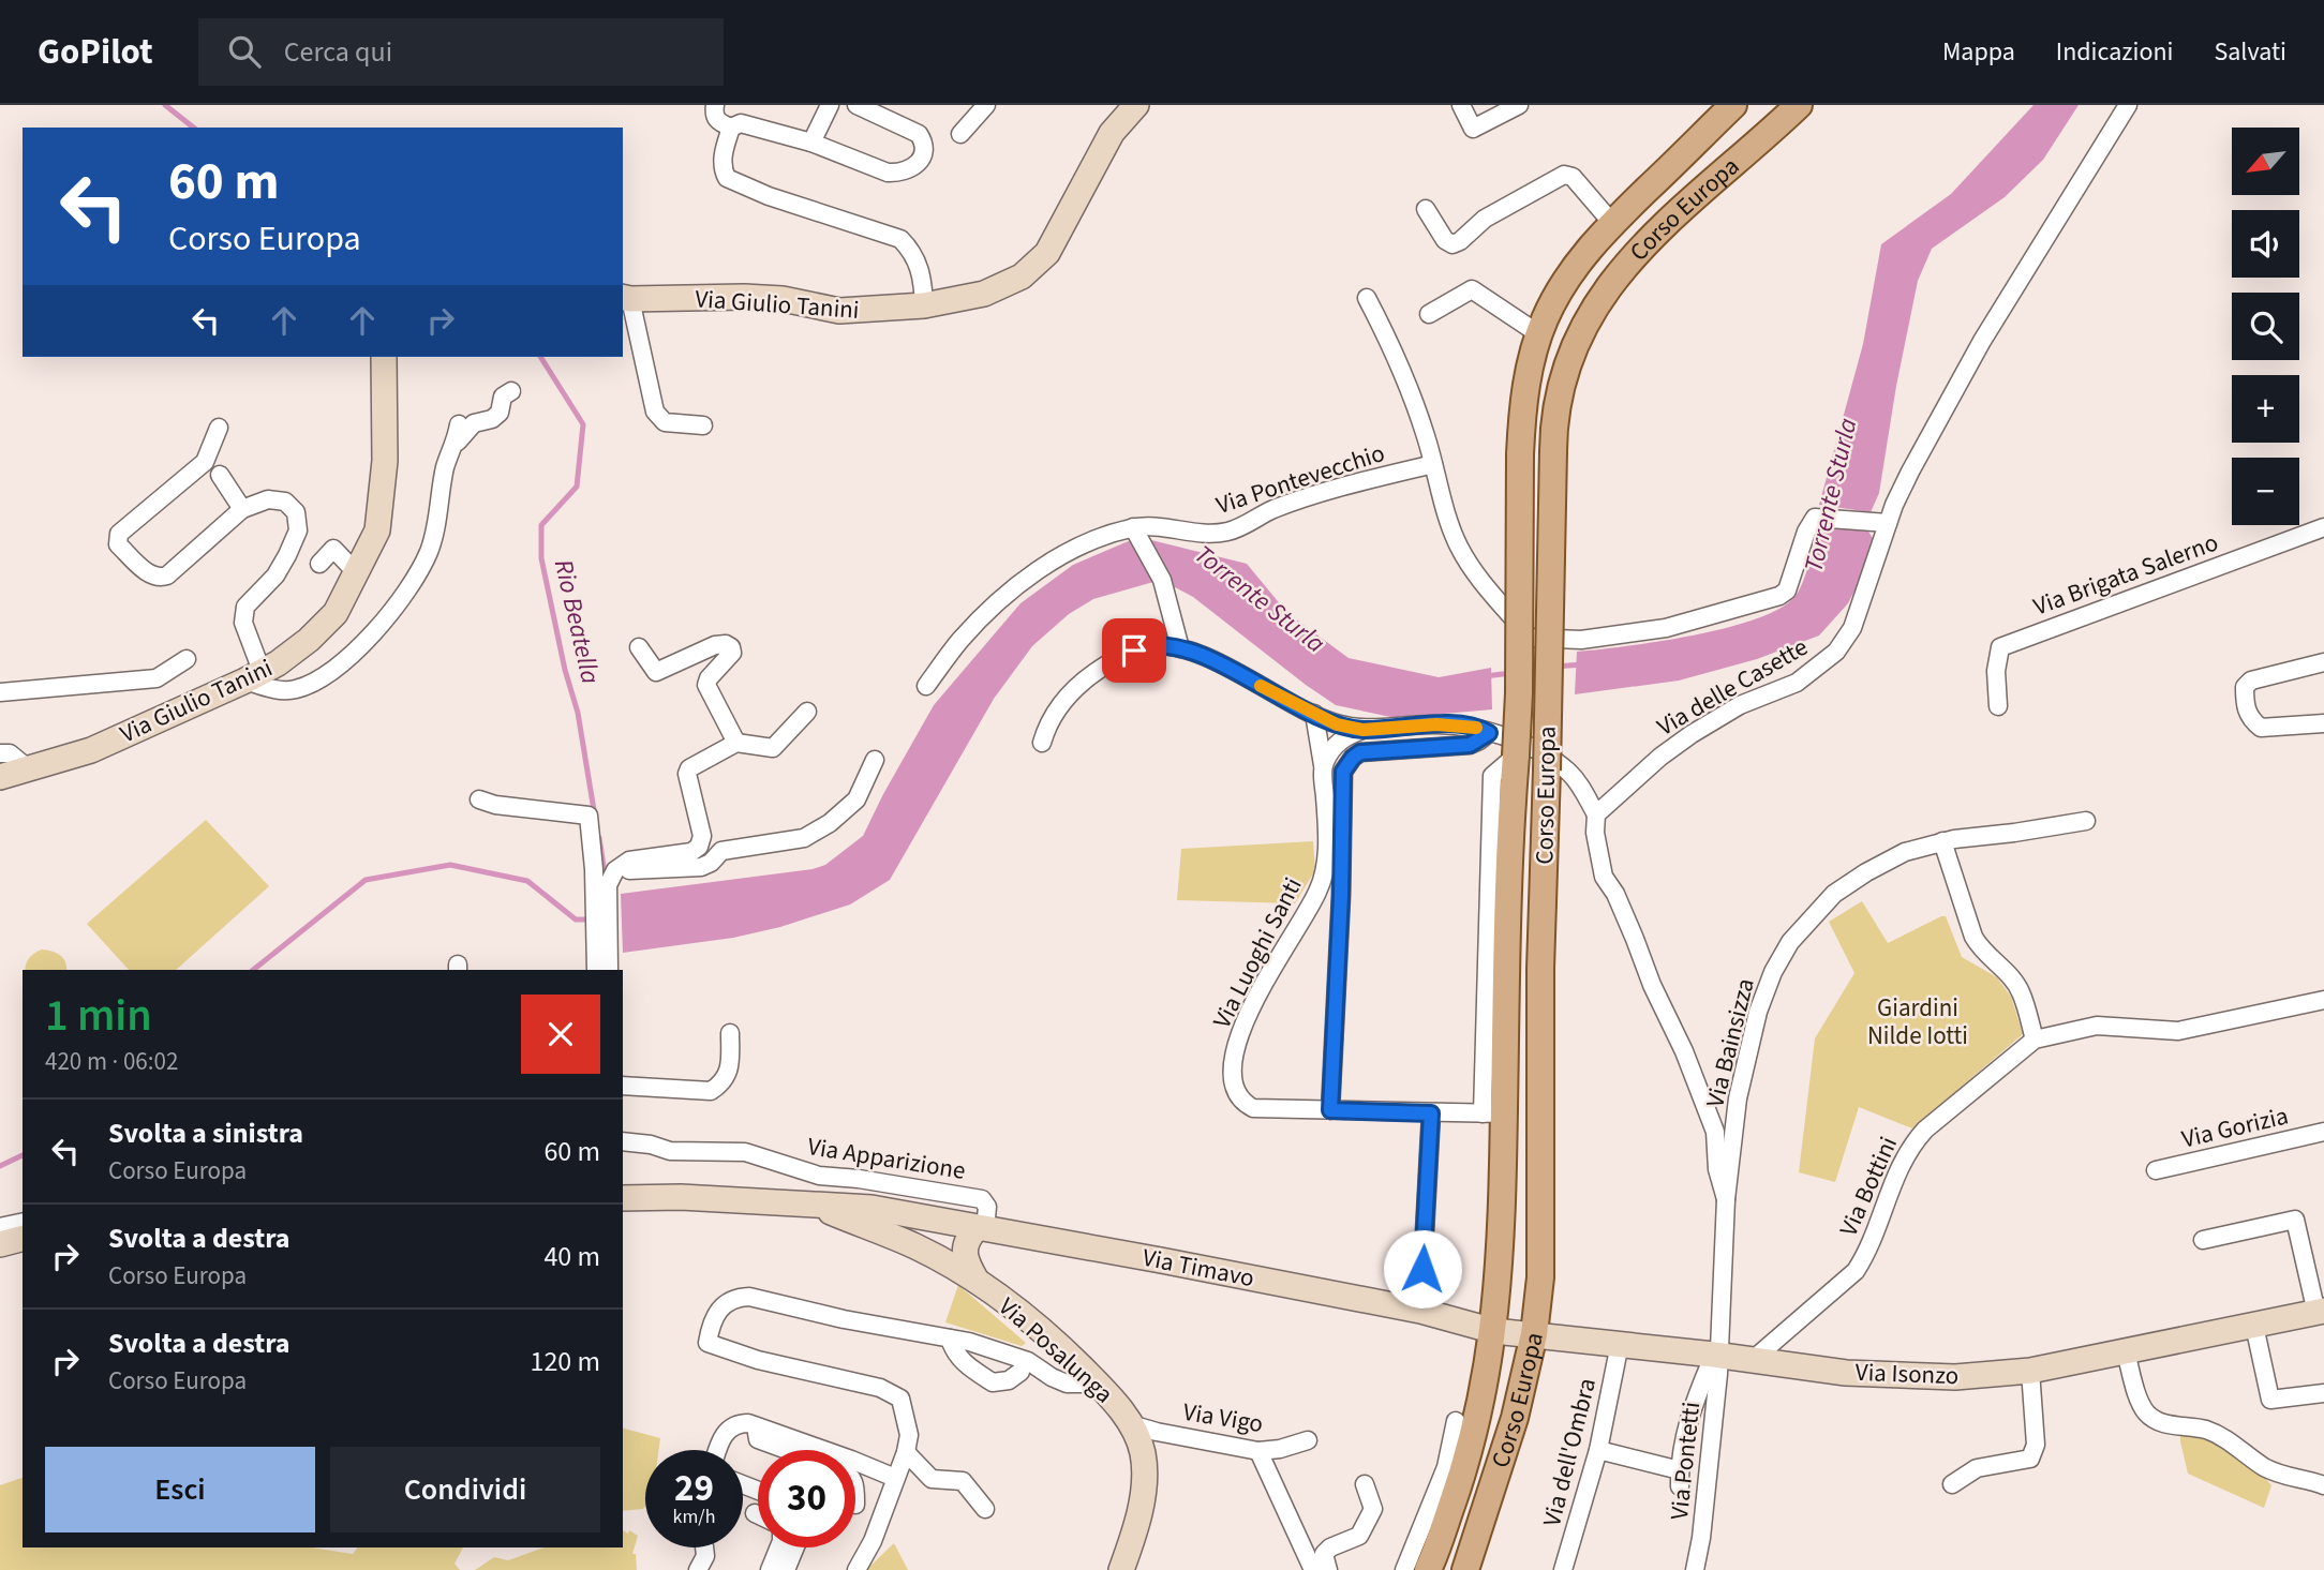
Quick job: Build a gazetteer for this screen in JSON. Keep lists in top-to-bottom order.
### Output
{
  "streets": {
    "main road": [
      "Corso Europa",
      "Via Giulio Tanini",
      "Via Timavo",
      "Via Posalunga",
      "Via Isonzo"
    ],
    "street": [
      "Via Pontevecchio",
      "Via Brigata Salerno",
      "Via delle Casette",
      "Via Luoghi Santi",
      "Via Bainsizza",
      "Via Gorizia",
      "Via Apparizione",
      "Via Bottini",
      "Via Vigo",
      "Via dell'Ombra",
      "Via Pontetti"
    ]
  },
  "crossings": [
    ["Corso Europa", "Via Timavo"],
    ["Corso Europa", "Via Isonzo"],
    ["Via Bainsizza", "Via Isonzo"],
    ["Via Bainsizza", "Via Pontetti"],
    ["Via Apparizione", "Via Timavo"],
    ["Via Apparizione", "Via Posalunga"],
    ["Via Bottini", "Via Isonzo"],
    ["Via Timavo", "Via Posalunga"],
    ["Via Timavo", "Via Isonzo"],
    ["Via Posalunga", "Via Vigo"],
    ["Via Isonzo", "Via dell'Ombra"],
    ["Via Isonzo", "Via Pontetti"]
  ],
  "water": ["Torrente Sturla", "Rio Beatella"],
  "parks": ["Giardini Nilde Iotti"],
  "north": "bottom left",
  "page": {
    "header": "GoPilot",
    "search": "Cerca qui",
    "nav": ["Mappa", "Indicazioni", "Salvati"],
    "map_buttons": ["+", "−"],
    "turn": ["60 m", "Corso Europa"],
    "heading": ["1 min", "420 m · 06:02"],
    "list": [
      {
        "name": "Svolta a sinistra",
        "note": "Corso Europa",
        "value": "60 m"
      },
      {
        "name": "Svolta a destra",
        "note": "Corso Europa",
        "value": "40 m"
      },
      {
        "name": "Svolta a destra",
        "note": "Corso Europa",
        "value": "120 m"
      }
    ],
    "buttons": ["Esci", "Condividi"],
    "speed": "29 km/h",
    "limit": "30"
  }
}
